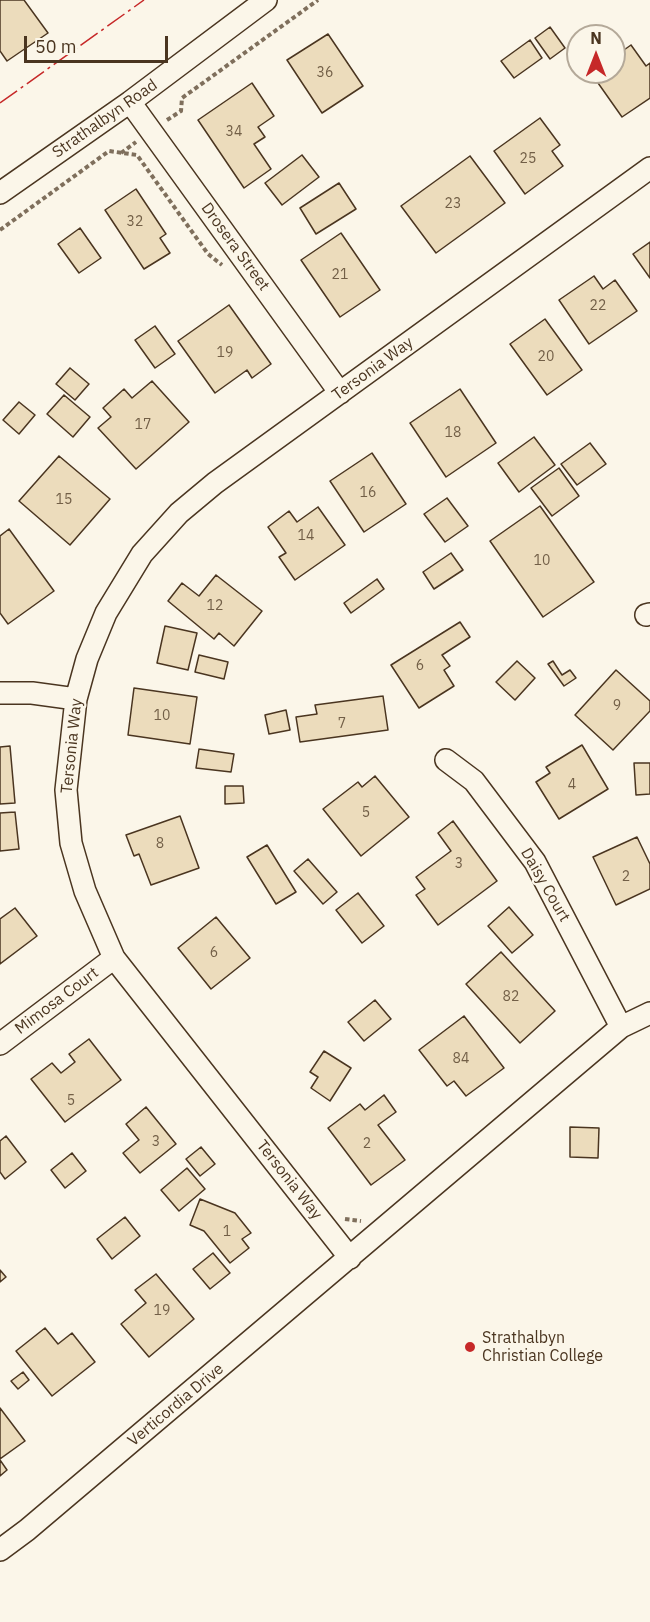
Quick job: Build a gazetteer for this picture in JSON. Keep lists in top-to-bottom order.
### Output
{
  "streets": {
    "street": [
      "Strathalbyn Road",
      "Drosera Street",
      "Tersonia Way",
      "Daisy Court",
      "Mimosa Court",
      "Verticordia Drive"
    ]
  },
  "crossings": [
    ["Strathalbyn Road", "Drosera Street"],
    ["Drosera Street", "Tersonia Way"],
    ["Tersonia Way", "Mimosa Court"],
    ["Tersonia Way", "Verticordia Drive"]
  ],
  "places": ["Strathalbyn Christian College"],
  "house_numbers": [
    "36",
    "34",
    "25",
    "23",
    "32",
    "21",
    "22",
    "19",
    "20",
    "17",
    "18",
    "16",
    "15",
    "14",
    "10",
    "12",
    "6",
    "9",
    "10",
    "7",
    "4",
    "5",
    "8",
    "3",
    "2",
    "6",
    "82",
    "84",
    "5",
    "3",
    "2",
    "1",
    "19"
  ],
  "scale_bar": "50 m",
  "north": "top"
}
